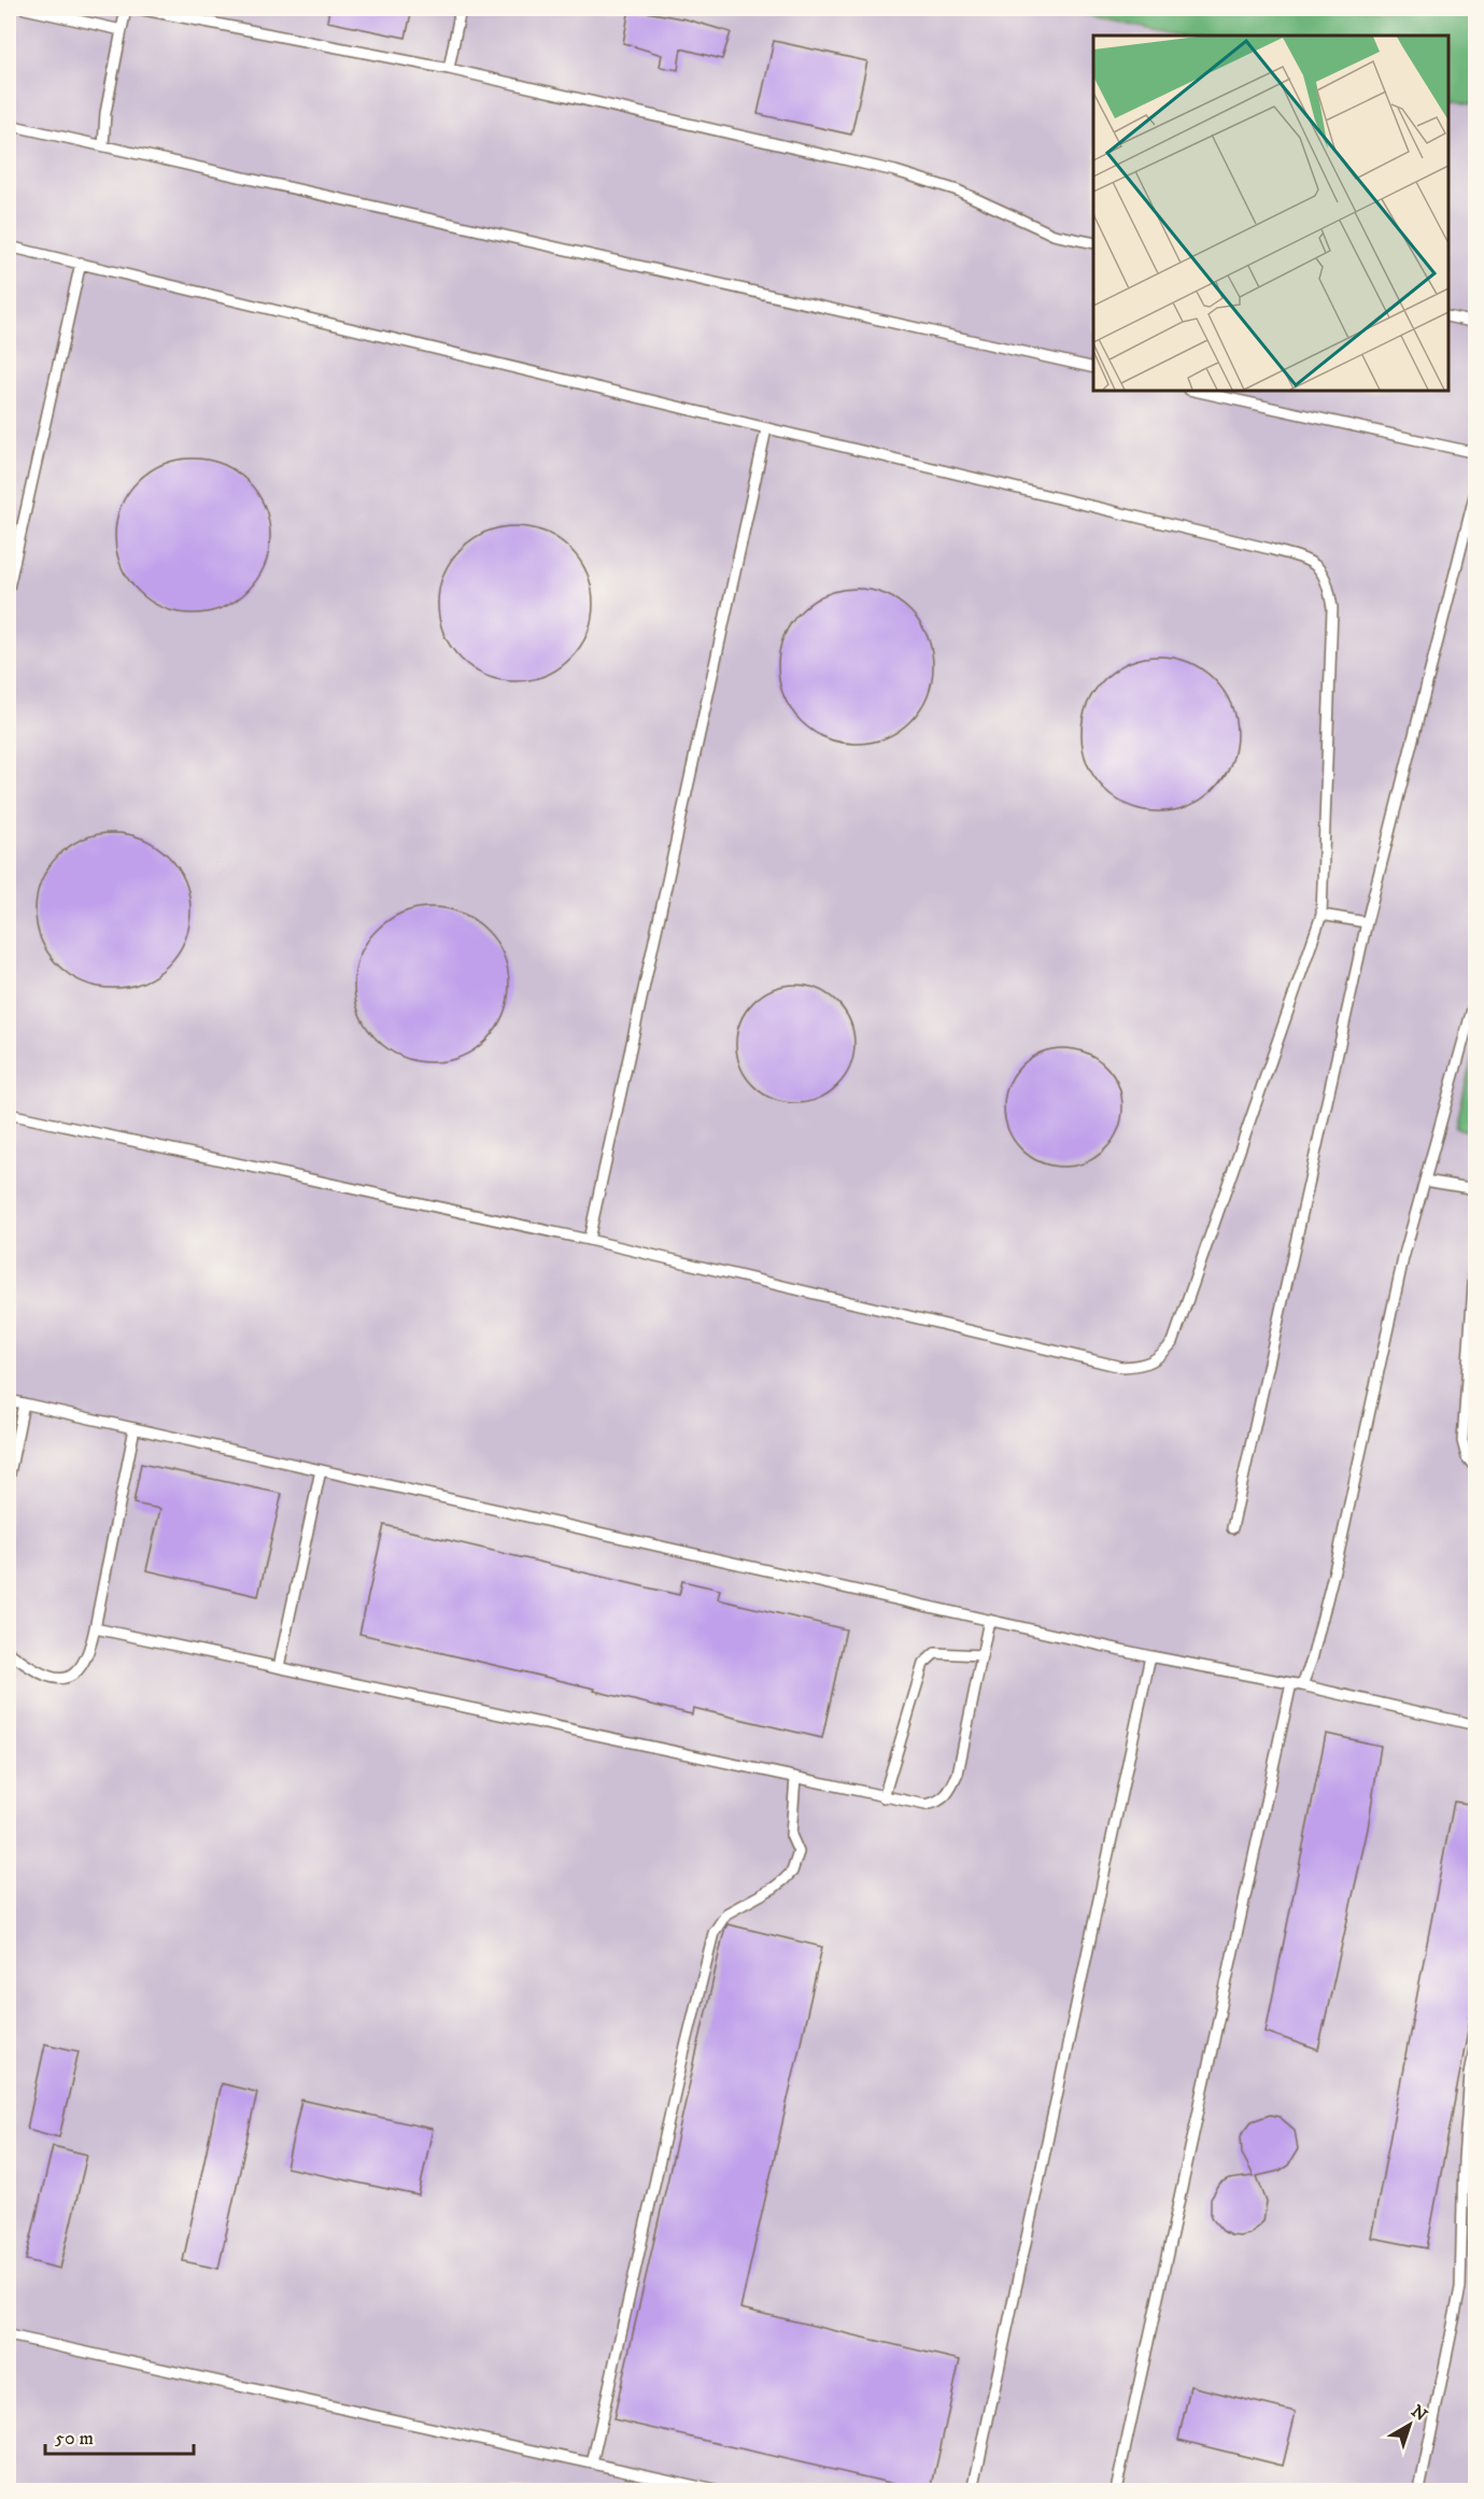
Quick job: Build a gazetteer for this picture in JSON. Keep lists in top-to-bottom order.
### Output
{
  "scale_bar": "50 m",
  "north": "top right"
}
